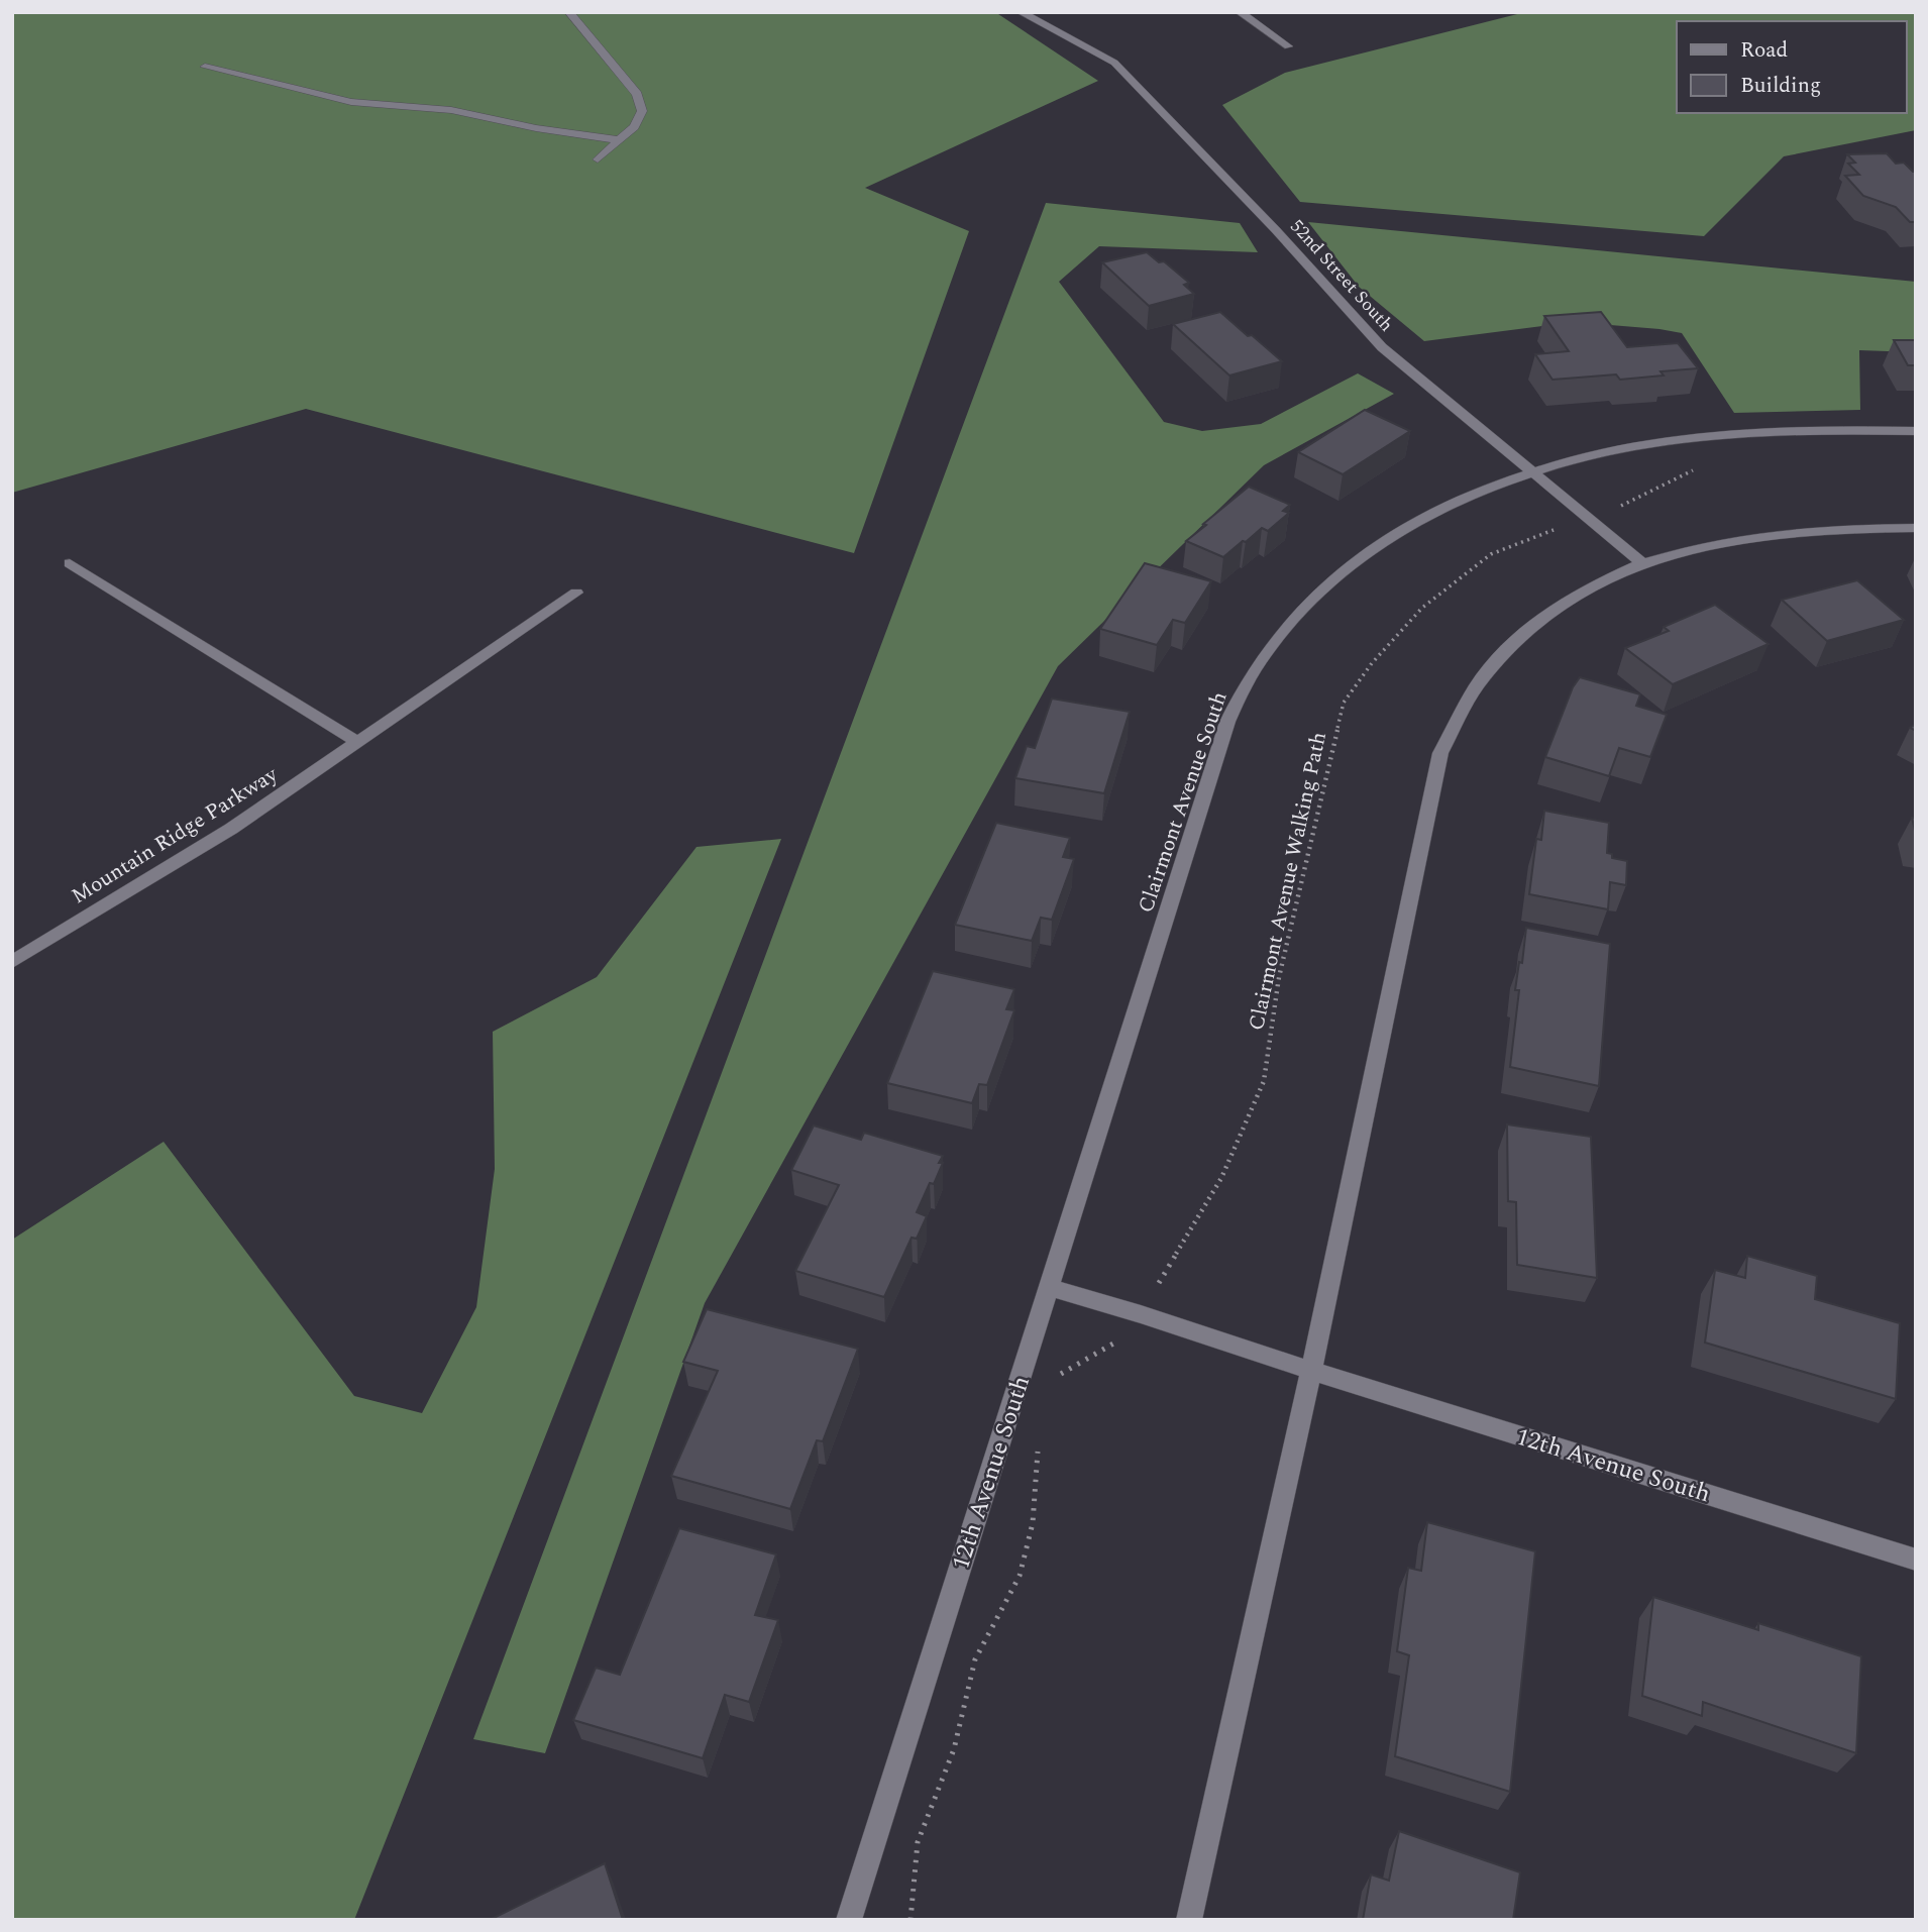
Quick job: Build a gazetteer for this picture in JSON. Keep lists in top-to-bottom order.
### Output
{
  "streets": {
    "street": [
      "52nd Street South",
      "Clairmont Avenue South",
      "Mountain Ridge Parkway",
      "12th Avenue South"
    ],
    "path": ["Clairmont Avenue Walking Path"]
  },
  "crossings": [
    ["52nd Street South", "Clairmont Avenue South"],
    ["52nd Street South", "Clairmont Avenue Walking Path"],
    ["Clairmont Avenue South", "12th Avenue South"],
    ["Clairmont Avenue Walking Path", "12th Avenue South"]
  ],
  "legend": ["Road", "Building"]
}
